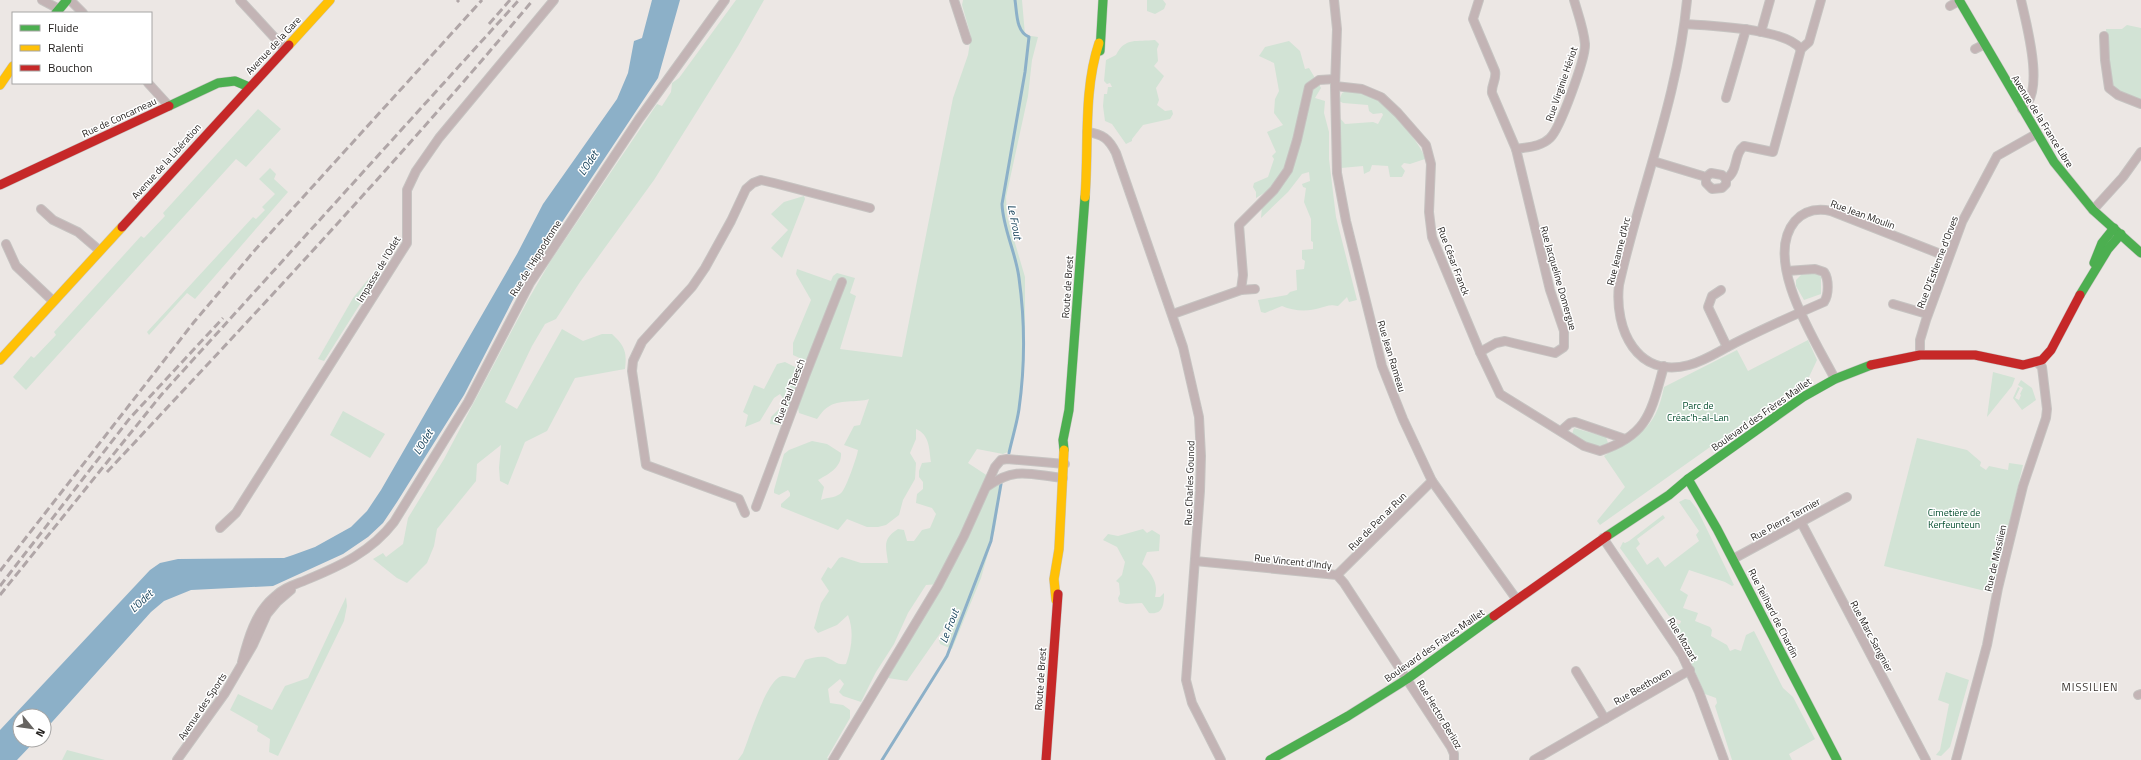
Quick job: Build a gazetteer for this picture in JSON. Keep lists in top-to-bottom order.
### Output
{
  "streets": {
    "street": [
      "Avenue de la Gare",
      "Rue Virginie Hériot",
      "Rue de Concarneau",
      "Avenue de la France Libre",
      "Avenue de la Libération",
      "Rue Jean Moulin",
      "Rue Jeanne d'Arc",
      "Rue de l'Hippodrome",
      "Rue César Franck",
      "Rue D'Estienne d'Orves",
      "Impasse de l'Odet",
      "Rue Jacqueline Domergue",
      "Route de Brest",
      "Rue Jean Rameau",
      "Rue Paul Taesch",
      "Boulevard des Frères Maillet",
      "Rue Charles Gounod",
      "Rue Pierre Termier",
      "Rue de Pen ar Run",
      "Rue de Missilien",
      "Rue Vincent d'Indy",
      "Rue Teilhard de Chardin",
      "Rue Marc Sangnier",
      "Rue Mozart",
      "Rue Beethoven",
      "Avenue des Sports",
      "Rue Hector Berlioz"
    ]
  },
  "crossings": [
    ["Avenue de la Gare", "Rue de Concarneau"],
    ["Avenue de la Gare", "Avenue de la Libération"],
    ["Rue Virginie Hériot", "Rue Jacqueline Domergue"],
    ["Rue de Concarneau", "Avenue de la Libération"],
    ["Avenue de la France Libre", "Rue D'Estienne d'Orves"],
    ["Rue Jean Moulin", "Rue Jeanne d'Arc"],
    ["Rue Jean Moulin", "Rue D'Estienne d'Orves"],
    ["Rue Jean Moulin", "Boulevard des Frères Maillet"],
    ["Rue Jeanne d'Arc", "Rue César Franck"],
    ["Rue de l'Hippodrome", "Avenue des Sports"],
    ["Rue César Franck", "Rue Jacqueline Domergue"],
    ["Rue César Franck", "Rue Jean Rameau"],
    ["Rue D'Estienne d'Orves", "Boulevard des Frères Maillet"],
    ["Route de Brest", "Rue Charles Gounod"],
    ["Rue Jean Rameau", "Boulevard des Frères Maillet"],
    ["Rue Jean Rameau", "Rue de Pen ar Run"],
    ["Boulevard des Frères Maillet", "Rue de Missilien"],
    ["Boulevard des Frères Maillet", "Rue Vincent d'Indy"],
    ["Boulevard des Frères Maillet", "Rue Teilhard de Chardin"],
    ["Boulevard des Frères Maillet", "Rue Mozart"],
    ["Boulevard des Frères Maillet", "Rue Hector Berlioz"],
    ["Rue Charles Gounod", "Rue Vincent d'Indy"],
    ["Rue Pierre Termier", "Rue Teilhard de Chardin"],
    ["Rue Pierre Termier", "Rue Marc Sangnier"],
    ["Rue de Pen ar Run", "Rue Vincent d'Indy"],
    ["Rue Vincent d'Indy", "Rue Hector Berlioz"],
    ["Rue Mozart", "Rue Beethoven"]
  ],
  "districts": ["MISSILIEN"],
  "water": ["L'Odet", "Le Frout"],
  "parks": ["Parc de Créac'h-al-Lan", "Cimetière de Kerfeunteun"],
  "legend": ["Fluide", "Ralenti", "Bouchon"],
  "north": "bottom right"
}
